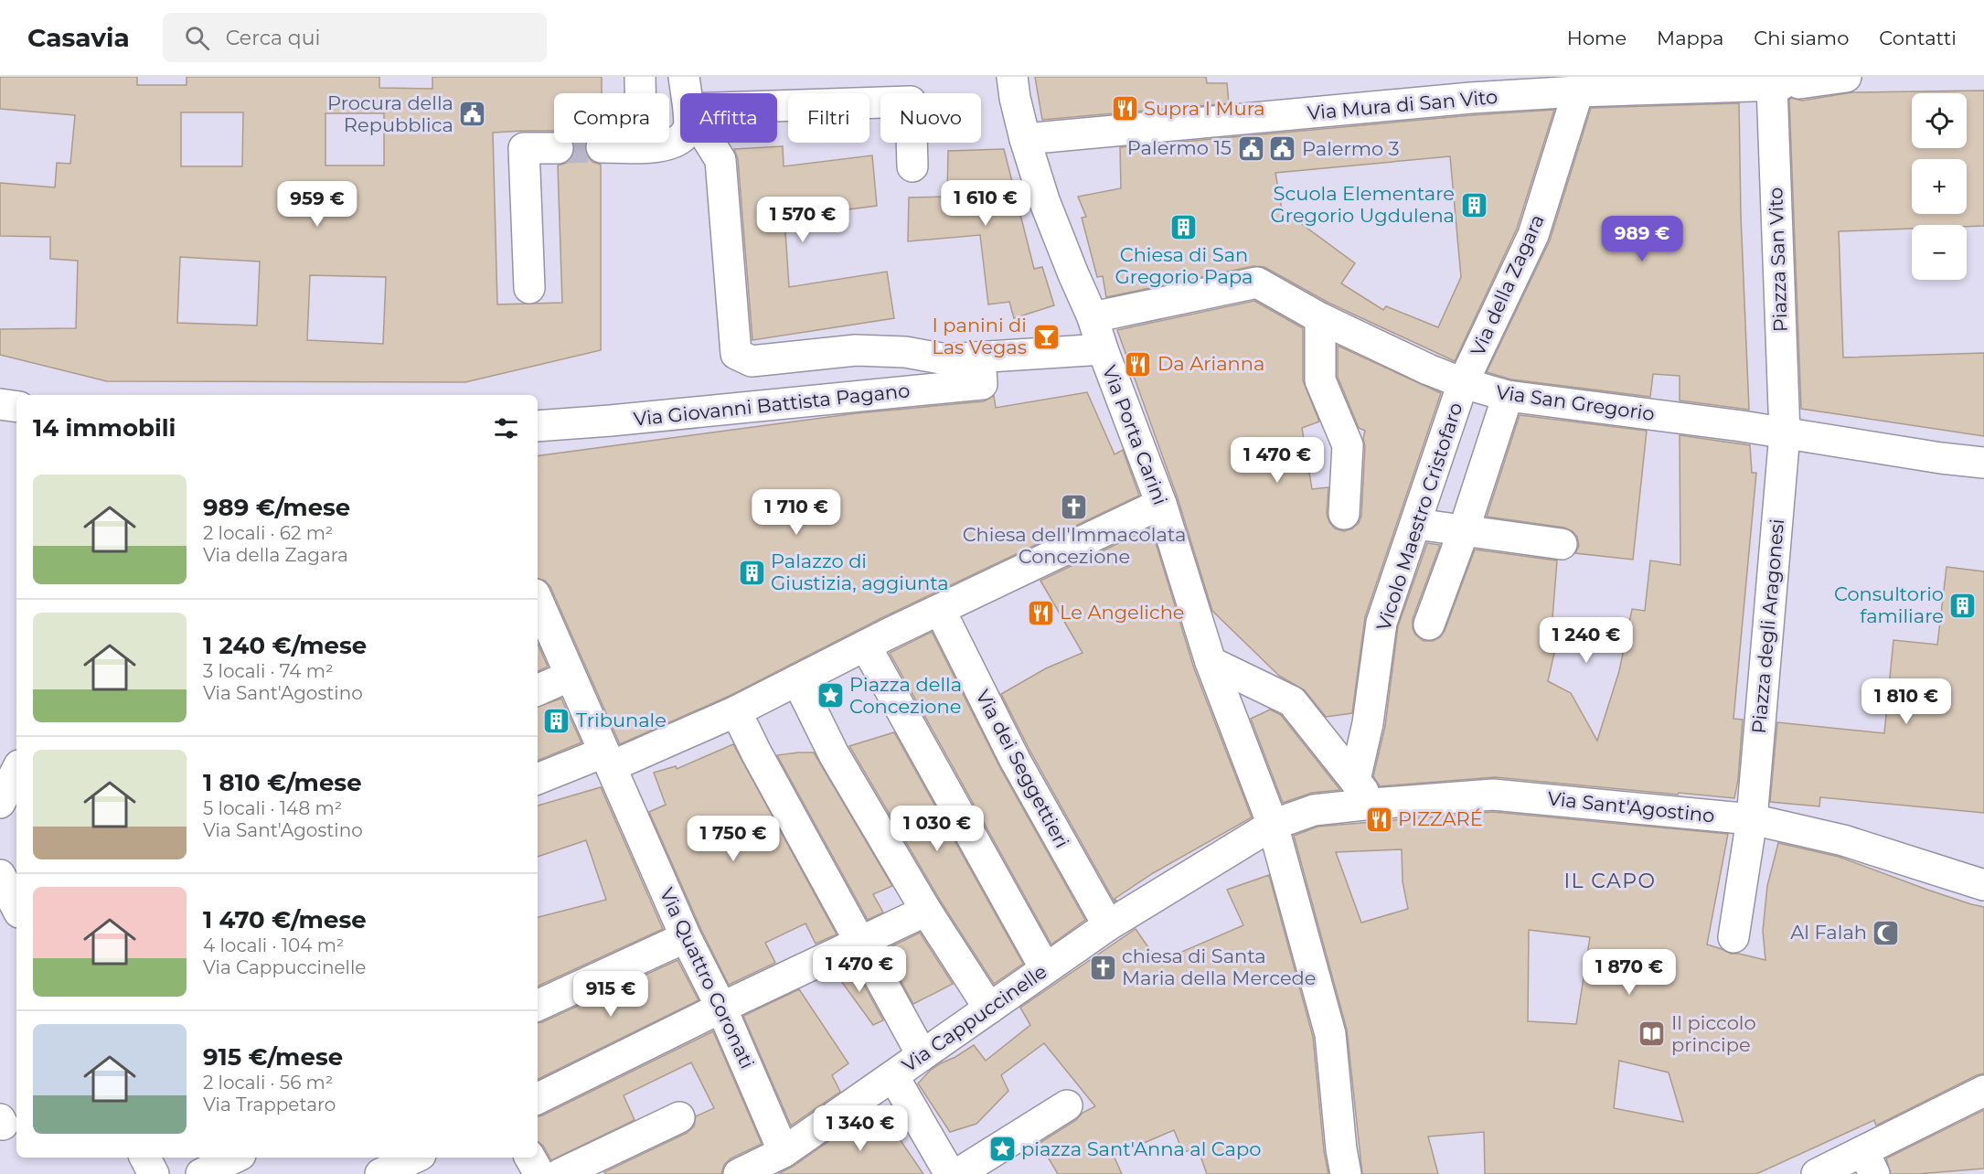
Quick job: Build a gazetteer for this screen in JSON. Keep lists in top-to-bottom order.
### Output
{
  "streets": {
    "street": [
      "Via Mura di San Vito",
      "Piazza San Vito",
      "Via della Zagara",
      "Via San Gregorio",
      "Via Giovanni Battista Pagano",
      "Via Porta Carini",
      "Vicolo Maestro Cristofaro",
      "Piazza degli Aragonesi",
      "Via dei Seggettieri",
      "Via Sant'Agostino",
      "Via Quattro Coronati",
      "Via Cappuccinelle"
    ]
  },
  "crossings": [
    ["Via Mura di San Vito", "Piazza San Vito"],
    ["Via Mura di San Vito", "Via della Zagara"],
    ["Via Mura di San Vito", "Via Porta Carini"],
    ["Piazza San Vito", "Via San Gregorio"],
    ["Piazza San Vito", "Piazza degli Aragonesi"],
    ["Via della Zagara", "Via San Gregorio"],
    ["Via della Zagara", "Vicolo Maestro Cristofaro"],
    ["Via San Gregorio", "Via Porta Carini"],
    ["Via San Gregorio", "Vicolo Maestro Cristofaro"],
    ["Via San Gregorio", "Piazza degli Aragonesi"],
    ["Via Giovanni Battista Pagano", "Via Porta Carini"],
    ["Via Porta Carini", "Via Sant'Agostino"],
    ["Vicolo Maestro Cristofaro", "Via Sant'Agostino"],
    ["Piazza degli Aragonesi", "Via Sant'Agostino"],
    ["Via dei Seggettieri", "Via Cappuccinelle"],
    ["Via Sant'Agostino", "Via Cappuccinelle"],
    ["Via Quattro Coronati", "Via Cappuccinelle"]
  ],
  "districts": ["IL CAPO"],
  "places": {
    "restaurant": [
      "Supra I Mura",
      "Da Arianna",
      "Le Angeliche",
      "PIZZARÉ"
    ],
    "public building": ["Procura della Repubblica", "Palermo 15", "Palermo 3"],
    "building": [
      "Scuola Elementare Gregorio Ugdulena",
      "Chiesa di San Gregorio Papa",
      "Palazzo di Giustizia, aggiunta",
      "Consultorio familiare",
      "Tribunale"
    ],
    "bar": ["I panini di Las Vegas"],
    "church": ["Chiesa dell'Immacolata Concezione", "chiesa di Santa Maria della Mercede"],
    "place": ["Piazza della Concezione", "piazza Sant'Anna al Capo"],
    "mosque": ["Al Falah"],
    "library": ["Il piccolo principe"]
  },
  "page": {
    "header": "Casavia",
    "search": "Cerca qui",
    "nav": [
      "Home",
      "Mappa",
      "Chi siamo",
      "Contatti"
    ],
    "map_buttons": ["+", "−"],
    "chip": [
      "Compra",
      "Affitta",
      "Filtri",
      "Nuovo"
    ],
    "price": [
      "1 610 €",
      "959 €",
      "1 570 €",
      "989 €",
      "1 470 €",
      "1 710 €",
      "1 240 €",
      "1 810 €",
      "1 030 €",
      "1 750 €",
      "1 470 €",
      "1 870 €",
      "915 €",
      "1 340 €"
    ],
    "heading": "14 immobili",
    "list": [
      {
        "name": "989 €/mese",
        "note": "2 locali · 62 m² · Via della Zagara"
      },
      {
        "name": "1 240 €/mese",
        "note": "3 locali · 74 m² · Via Sant'Agostino"
      },
      {
        "name": "1 810 €/mese",
        "note": "5 locali · 148 m² · Via Sant'Agostino"
      },
      {
        "name": "1 470 €/mese",
        "note": "4 locali · 104 m² · Via Cappuccinelle"
      },
      {
        "name": "915 €/mese",
        "note": "2 locali · 56 m² · Via Trappetaro"
      }
    ]
  }
}
